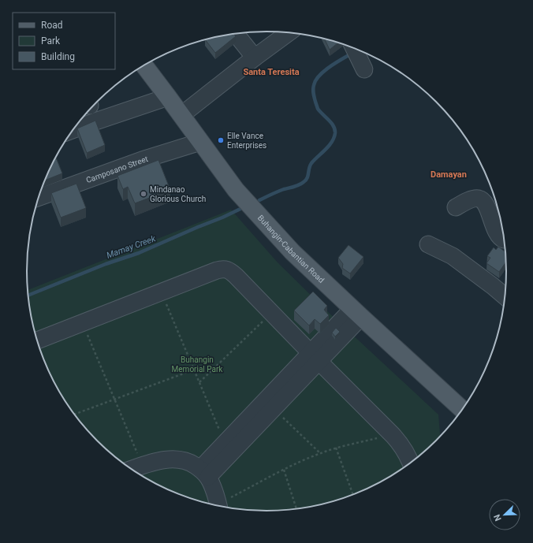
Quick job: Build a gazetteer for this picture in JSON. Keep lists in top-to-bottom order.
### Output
{
  "streets": {
    "main road": ["Buhangin-Cabantian Road"],
    "street": ["Camposano Street"]
  },
  "crossings": [
    ["Camposano Street", "Buhangin-Cabantian Road"]
  ],
  "districts": ["Santa Teresita", "Damayan"],
  "water": ["Mamay Creek"],
  "parks": ["Buhangin Memorial Park"],
  "places": ["Elle Vance Enterprises", "Mindanao Glorious Church"],
  "legend": ["Road", "Park", "Building"],
  "north": "bottom left"
}
